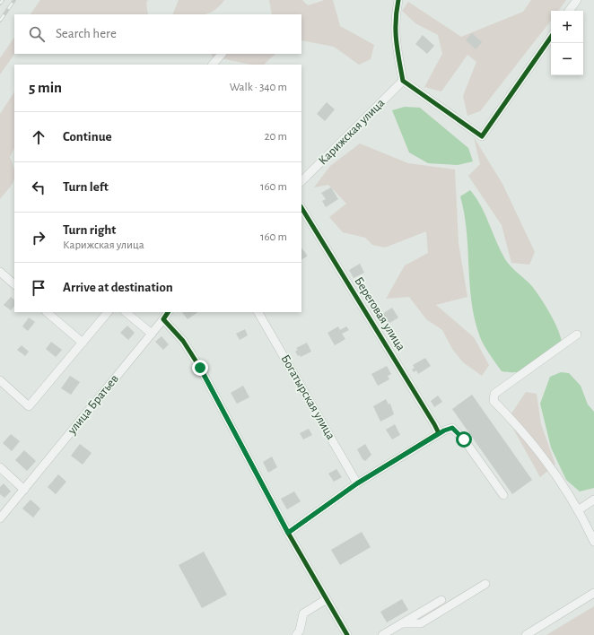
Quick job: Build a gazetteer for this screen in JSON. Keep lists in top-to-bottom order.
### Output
{
  "streets": {
    "street": [
      "Карижская улица",
      "Береговая улица",
      "Богатырская улица",
      "улица Братьев"
    ]
  },
  "page": {
    "map_buttons": ["+", "−"],
    "search": "Search here",
    "heading": ["5 min", "Walk · 340 m"],
    "list": [
      ["Continue", "20 m"],
      ["Turn left", "160 m"],
      ["Turn right", "Карижская улица", "160 m"],
      "Arrive at destination"
    ]
  }
}
